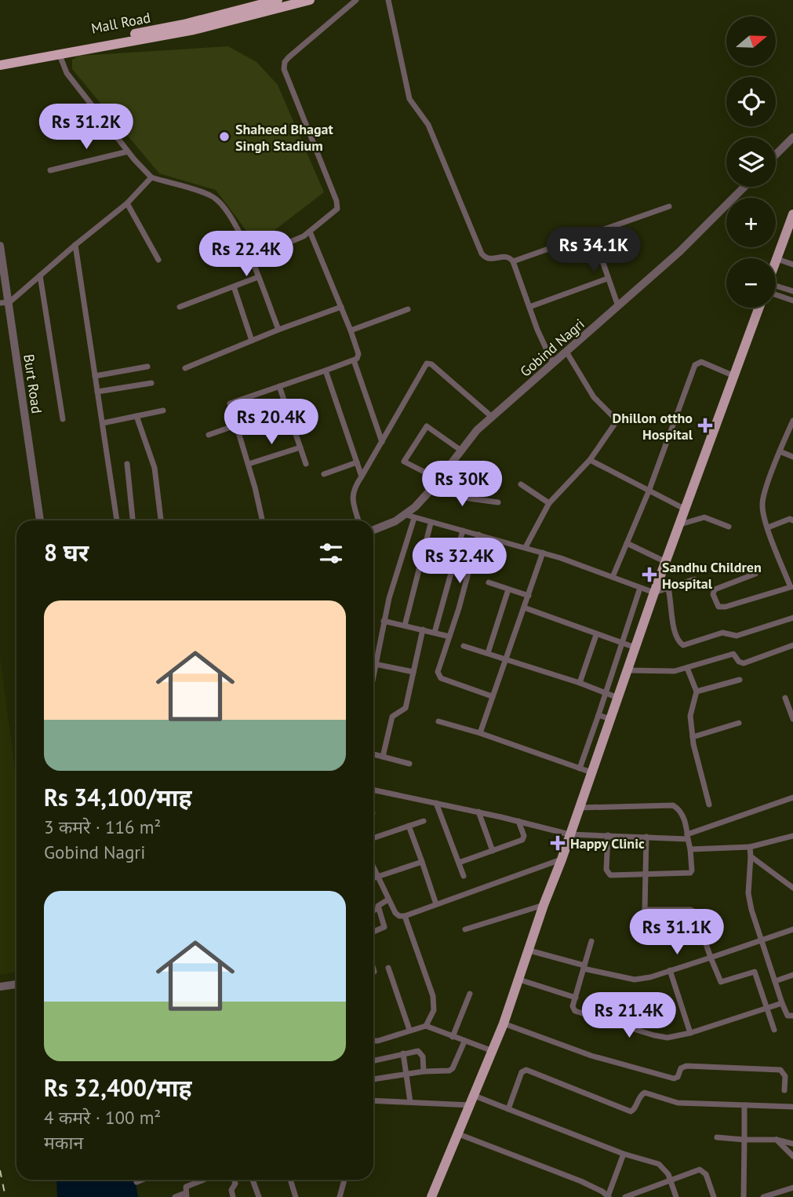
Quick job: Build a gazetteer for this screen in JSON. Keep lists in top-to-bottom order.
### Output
{
  "streets": {
    "highway": ["Mall Road"],
    "street": ["Gobind Nagri", "Burt Road"]
  },
  "places": {
    "other": ["Shaheed Bhagat Singh Stadium"],
    "health": ["Dhillon ottho Hospital", "Sandhu Children Hospital", "Happy Clinic"]
  },
  "north": "right",
  "page": {
    "map_buttons": ["+", "−"],
    "price": [
      "Rs 31.2K",
      "Rs 34.1K",
      "Rs 22.4K",
      "Rs 20.4K",
      "Rs 30K",
      "Rs 32.4K",
      "Rs 31.1K",
      "Rs 21.4K"
    ],
    "heading": "8 घर",
    "list": [
      {
        "name": "Rs 34,100/माह",
        "note": "3 कमरे · 116 m² · Gobind Nagri"
      },
      {
        "name": "Rs 32,400/माह",
        "note": "4 कमरे · 100 m² · मकान"
      }
    ]
  }
}
